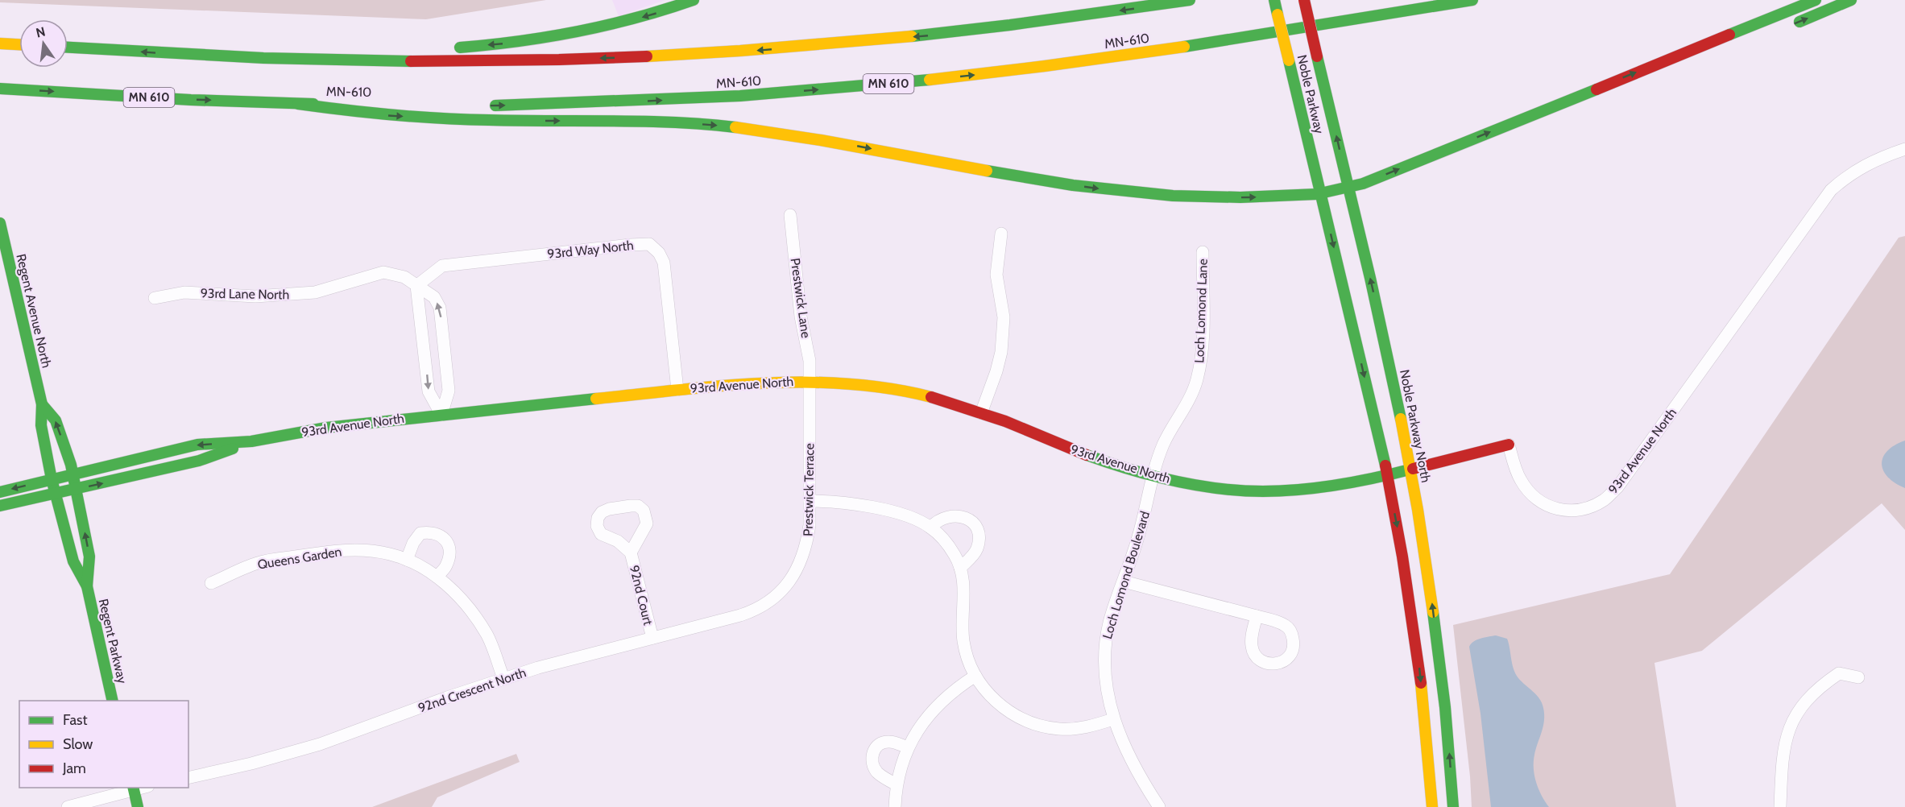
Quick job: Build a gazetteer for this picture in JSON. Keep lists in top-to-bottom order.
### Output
{
  "streets": {
    "main road": [
      "MN-610",
      "MN 610",
      "Noble Parkway",
      "Regent Avenue North",
      "93rd Avenue North",
      "Noble Parkway North",
      "Regent Parkway"
    ],
    "street": [
      "93rd Way North",
      "93rd Lane North",
      "Prestwick Lane",
      "Loch Lomond Lane",
      "Prestwick Terrace",
      "Queens Garden",
      "Loch Lomond Boulevard",
      "92nd Court",
      "92nd Crescent North"
    ]
  },
  "crossings": [
    ["Noble Parkway", "Noble Parkway North"],
    ["93rd Way North", "93rd Lane North"],
    ["93rd Way North", "93rd Avenue North"],
    ["93rd Lane North", "93rd Avenue North"],
    ["Prestwick Lane", "93rd Avenue North"],
    ["Prestwick Lane", "Prestwick Terrace"],
    ["Regent Avenue North", "93rd Avenue North"],
    ["Regent Avenue North", "Regent Parkway"],
    ["Loch Lomond Lane", "93rd Avenue North"],
    ["Loch Lomond Lane", "Loch Lomond Boulevard"],
    ["93rd Avenue North", "Noble Parkway North"],
    ["93rd Avenue North", "Prestwick Terrace"],
    ["93rd Avenue North", "Loch Lomond Boulevard"],
    ["93rd Avenue North", "Regent Parkway"],
    ["Prestwick Terrace", "92nd Crescent North"],
    ["Queens Garden", "92nd Crescent North"],
    ["92nd Court", "92nd Crescent North"]
  ],
  "legend": ["Fast", "Slow", "Jam"],
  "north": "top"
}
